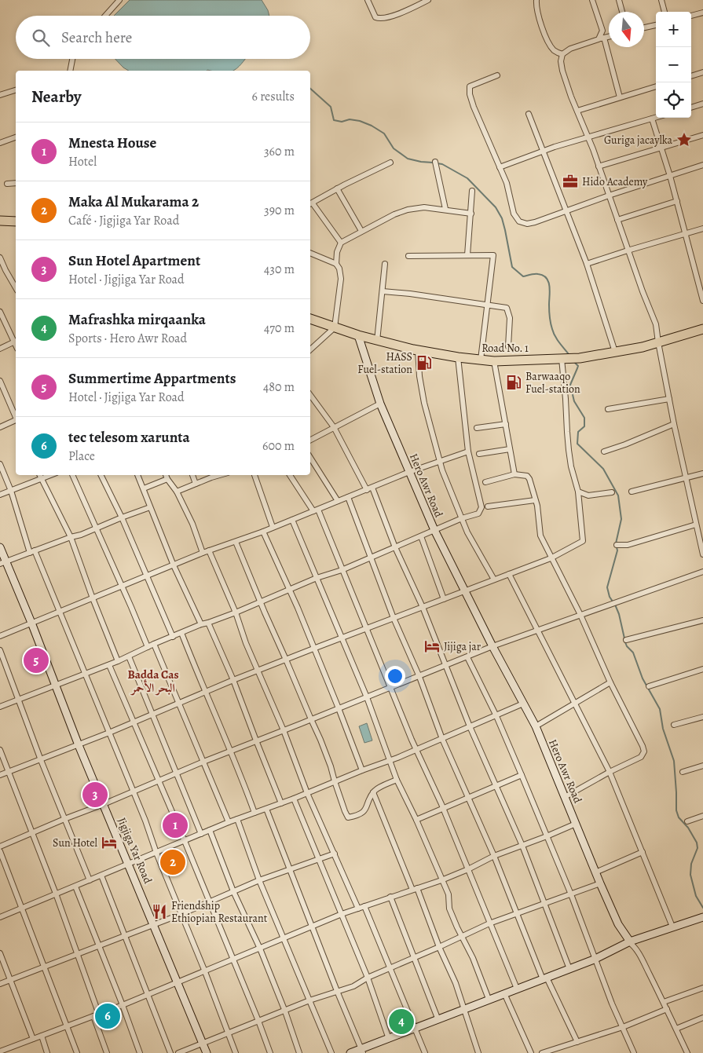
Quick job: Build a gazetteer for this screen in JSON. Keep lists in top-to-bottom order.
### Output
{
  "streets": {
    "highway": ["Road No. 1"],
    "main road": ["Hero Awr Road", "Jigjiga Yar Road"]
  },
  "crossings": [
    ["Road No. 1", "Hero Awr Road"]
  ],
  "districts": ["Badda Cas البحر الأحمر"],
  "places": {
    "place": ["Guriga jacaylka"],
    "office": ["Hido Academy"],
    "fuel station": ["HASS Fuel-station", "Barwaaqo Fuel-station"],
    "hotel": ["Jijiga jar", "Sun Hotel"],
    "restaurant": ["Friendship Ethiopian Restaurant"]
  },
  "north": "bottom",
  "page": {
    "map_buttons": ["+", "−"],
    "search": "Search here",
    "heading": ["Nearby", "6 results"],
    "list": [
      {
        "mark": "1",
        "name": "Mnesta House",
        "note": "Hotel",
        "value": "360 m"
      },
      {
        "mark": "2",
        "name": "Maka Al Mukarama 2",
        "note": "Café · Jigjiga Yar Road",
        "value": "390 m"
      },
      {
        "mark": "3",
        "name": "Sun Hotel Apartment",
        "note": "Hotel · Jigjiga Yar Road",
        "value": "430 m"
      },
      {
        "mark": "4",
        "name": "Mafrashka mirqaanka",
        "note": "Sports · Hero Awr Road",
        "value": "470 m"
      },
      {
        "mark": "5",
        "name": "Summertime Appartments",
        "note": "Hotel · Jigjiga Yar Road",
        "value": "480 m"
      },
      {
        "mark": "6",
        "name": "tec telesom xarunta",
        "note": "Place",
        "value": "600 m"
      }
    ],
    "pins": [
      "5",
      "3",
      "1",
      "2",
      "6",
      "4"
    ]
  }
}
